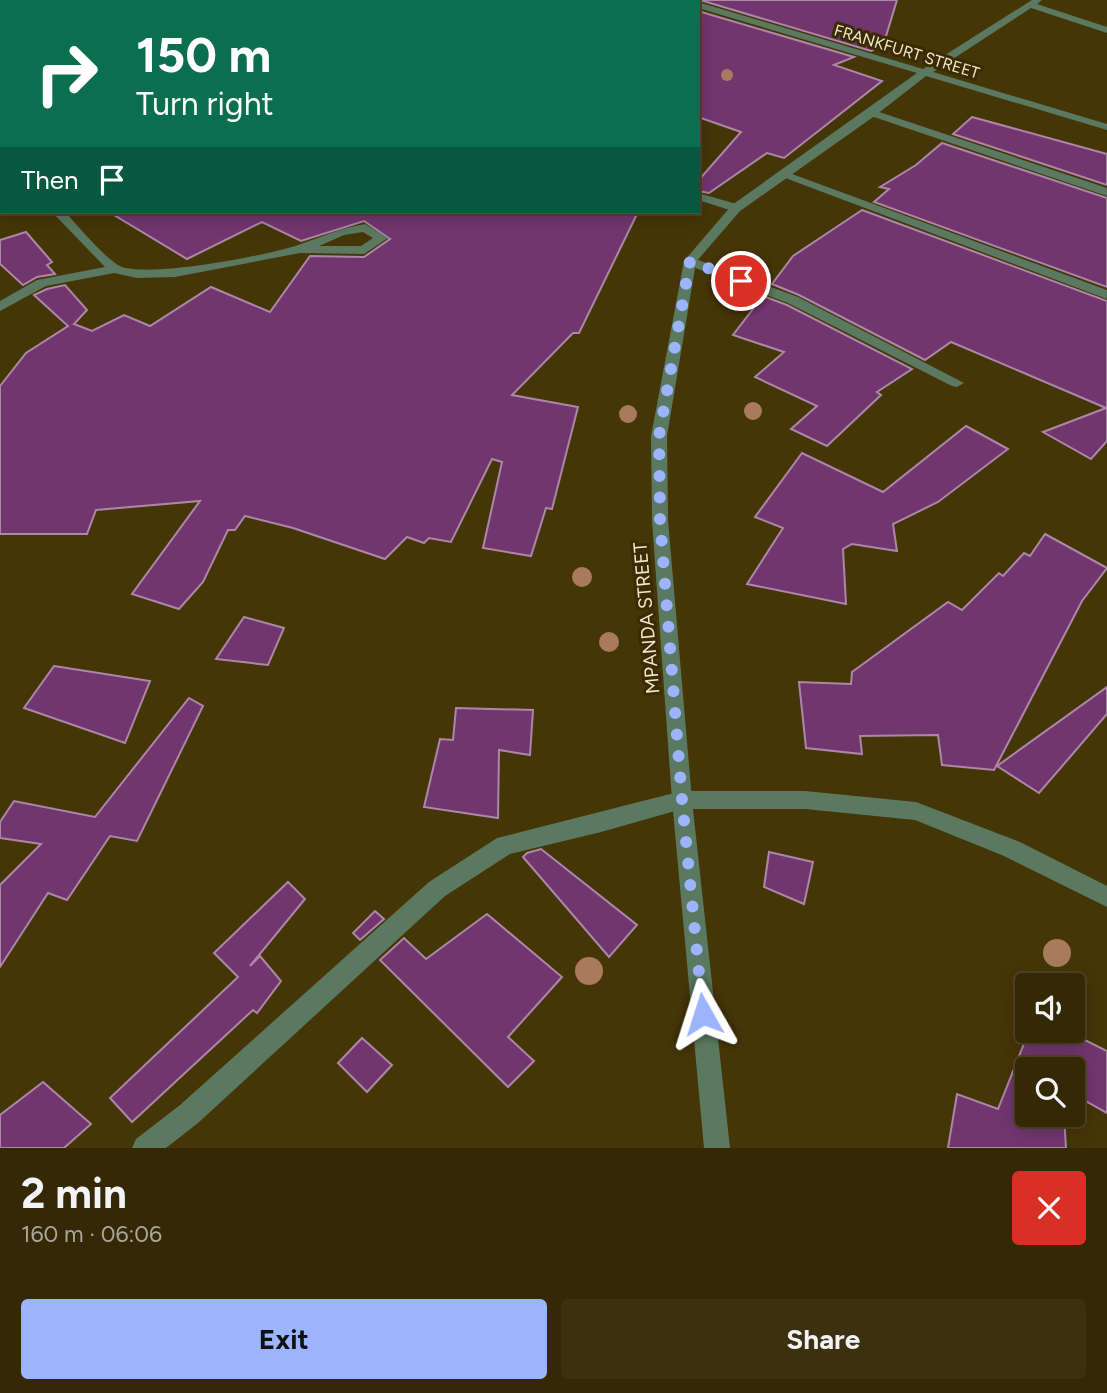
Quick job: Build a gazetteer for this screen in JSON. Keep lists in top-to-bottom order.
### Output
{
  "streets": {
    "street": ["FRANKFURT STREET", "MPANDA STREET"]
  },
  "page": {
    "turn": ["150 m", "Turn right"],
    "then": "Then",
    "heading": ["2 min", "160 m · 06:06"],
    "buttons": ["Exit", "Share"]
  }
}
